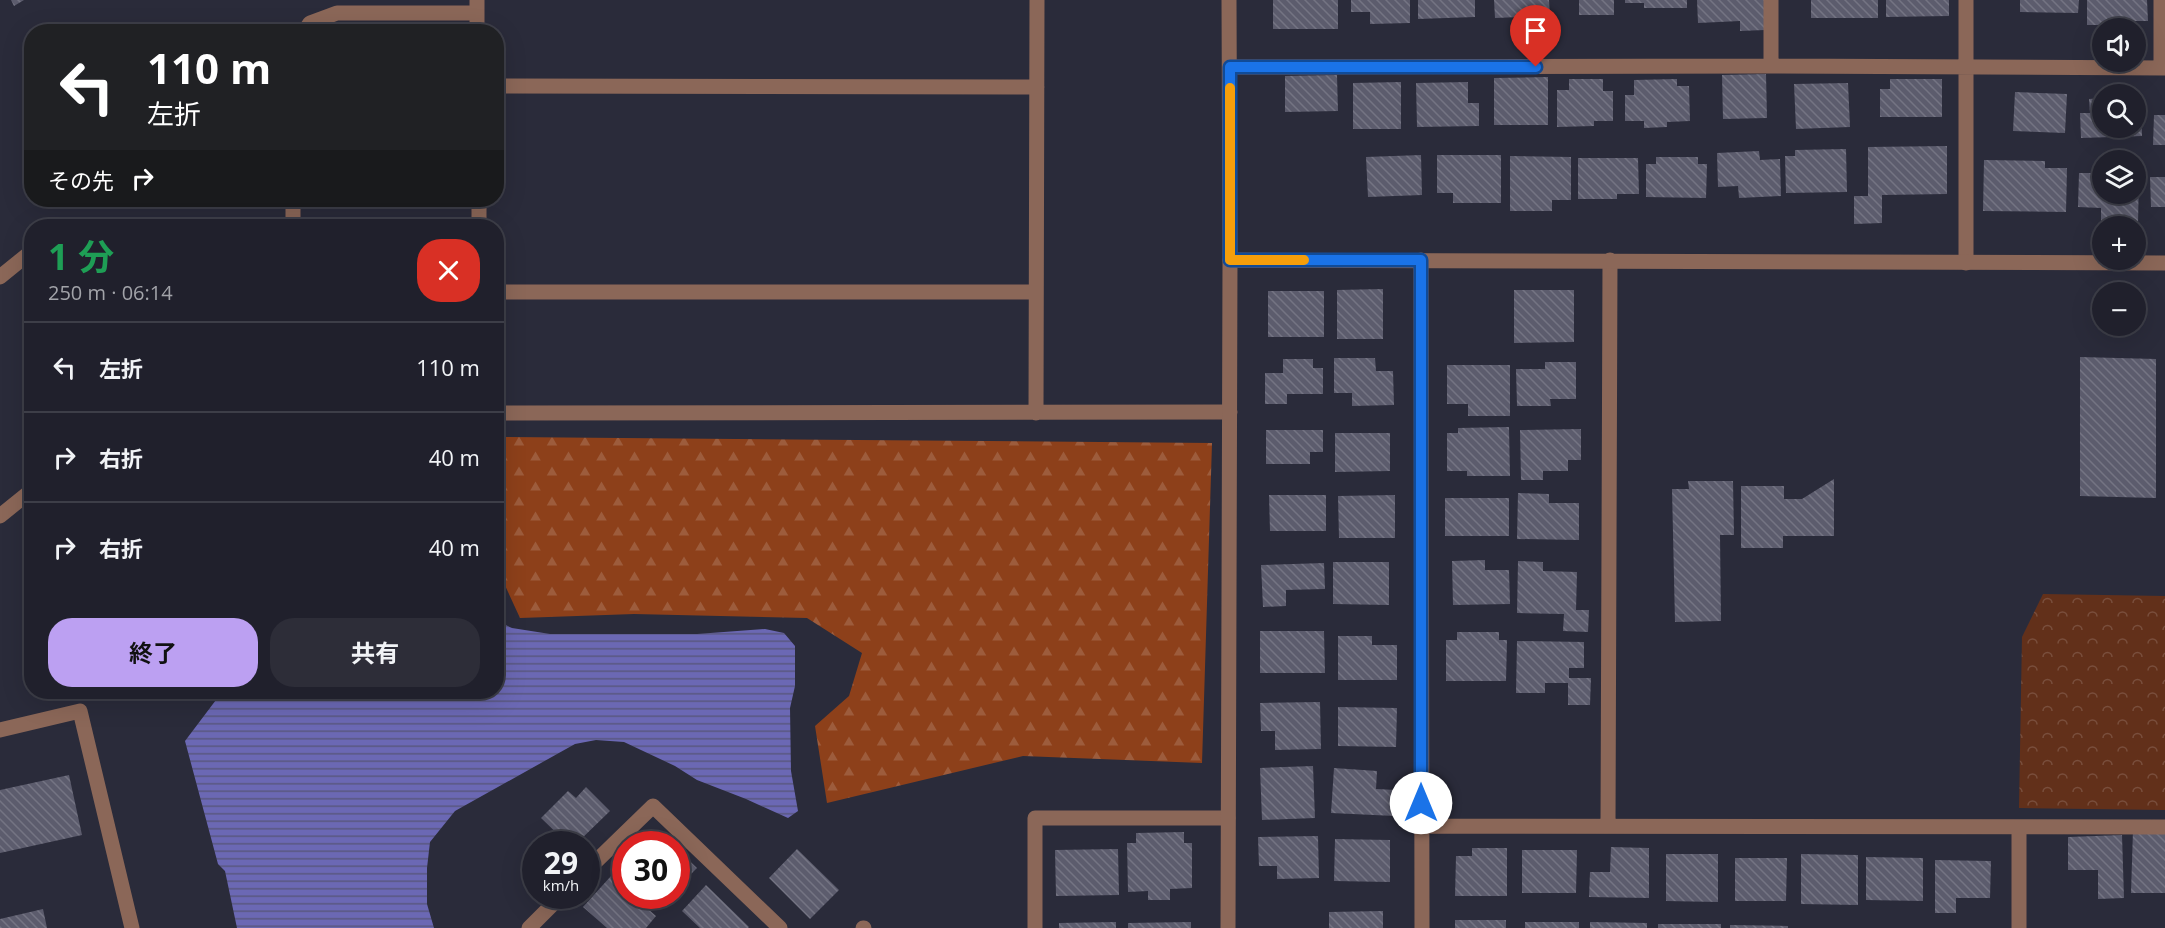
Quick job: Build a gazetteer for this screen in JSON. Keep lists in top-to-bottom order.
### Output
{
  "page": {
    "map_buttons": ["+", "−"],
    "turn": ["110 m", "左折"],
    "then": "その先",
    "heading": ["1 分", "250 m · 06:14"],
    "list": [
      {
        "name": "左折",
        "value": "110 m"
      },
      {
        "name": "右折",
        "value": "40 m"
      },
      {
        "name": "右折",
        "value": "40 m"
      }
    ],
    "buttons": ["終了", "共有"],
    "speed": "29 km/h",
    "limit": "30"
  }
}
